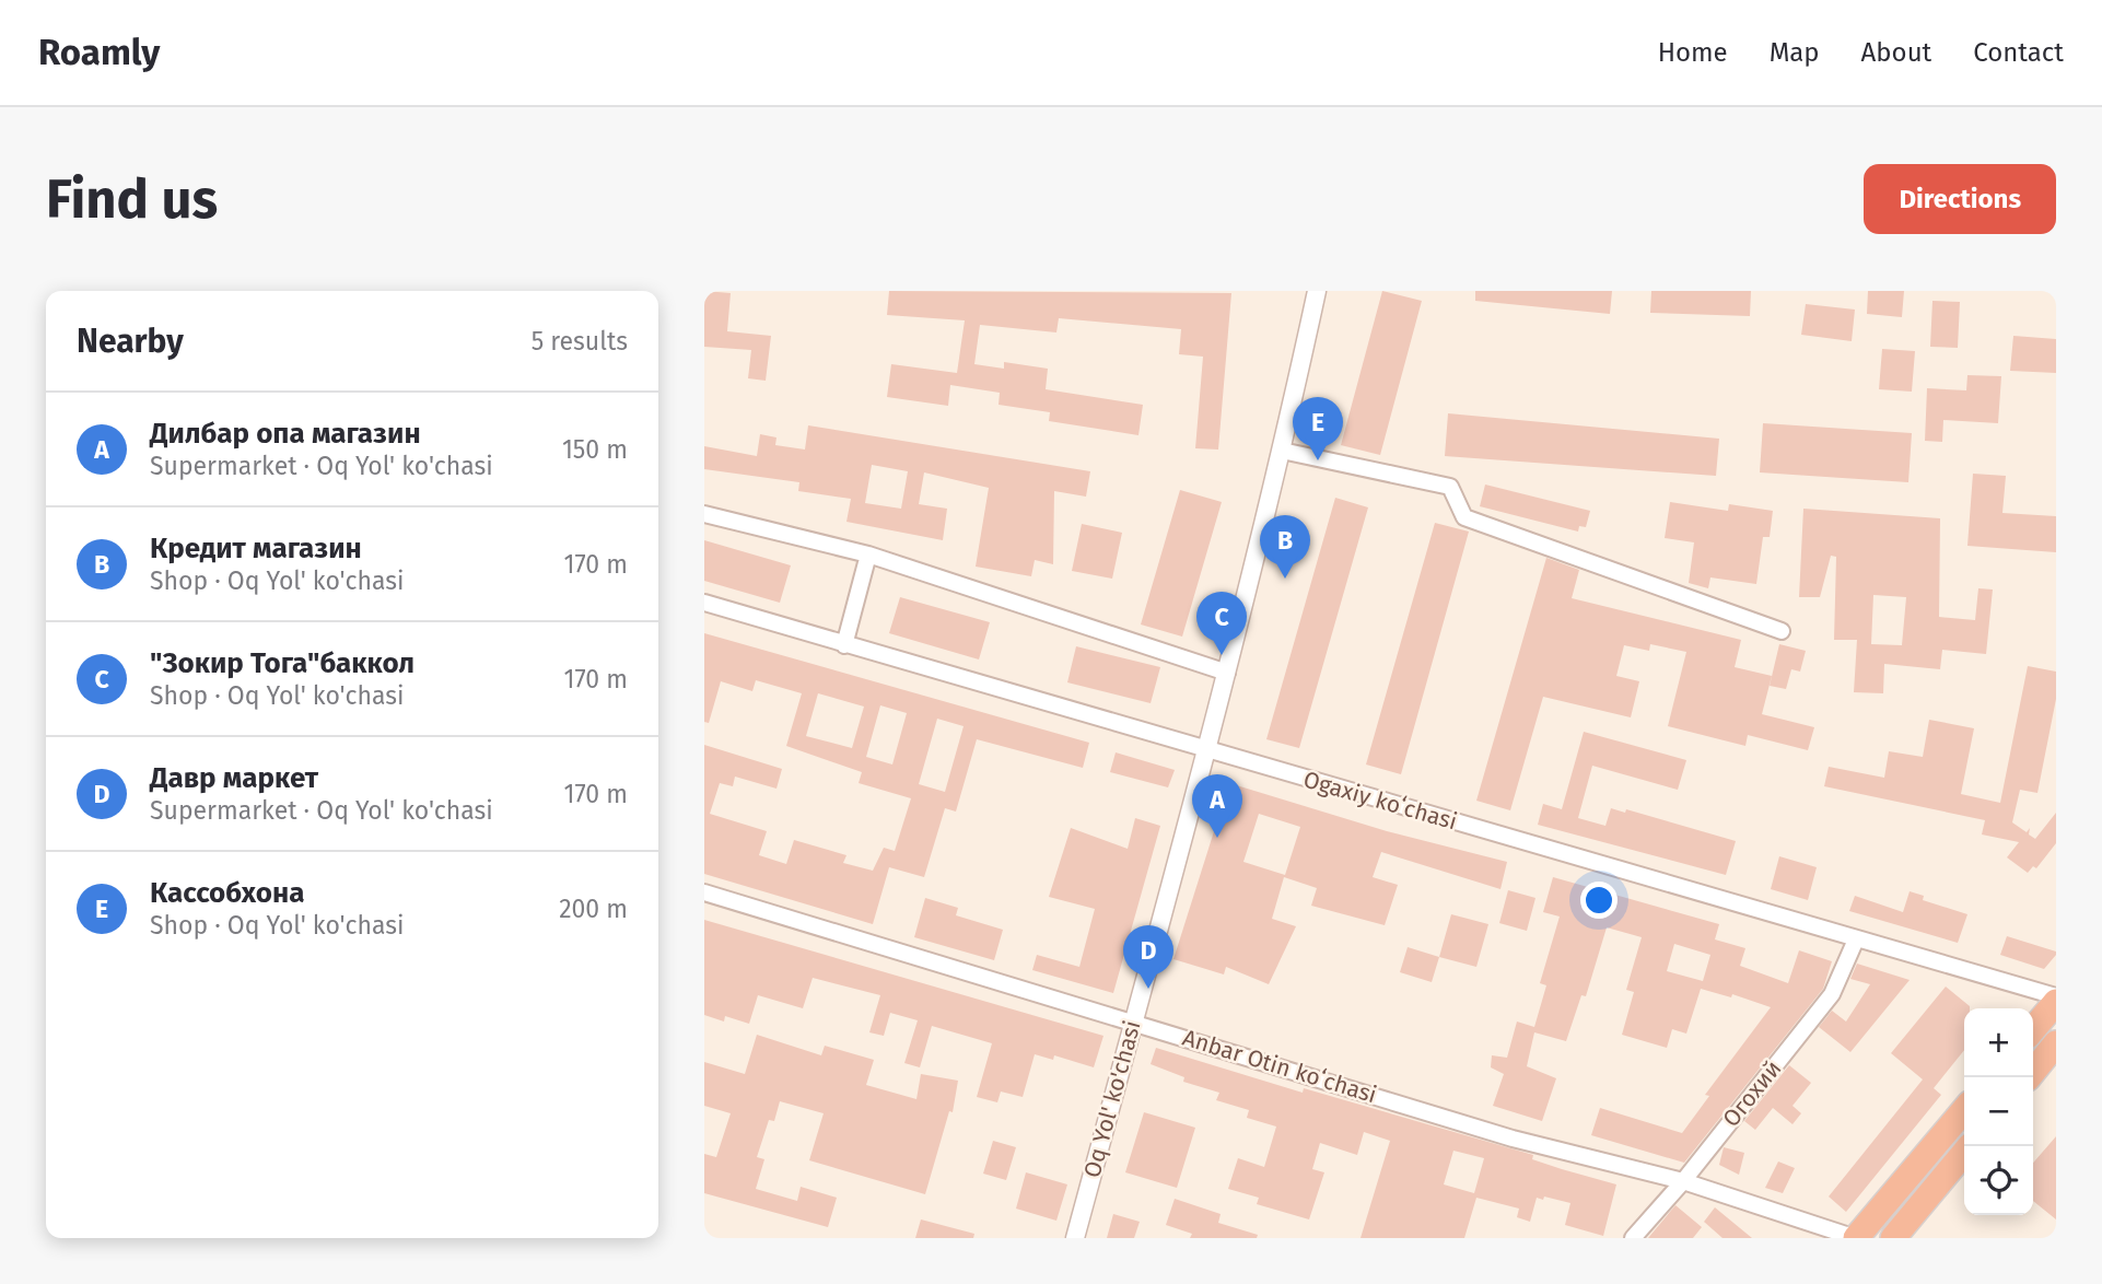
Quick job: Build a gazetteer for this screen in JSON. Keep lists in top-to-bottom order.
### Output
{
  "streets": {
    "street": [
      "Ogaxiy koʻchasi",
      "Anbar Otin koʻchasi",
      "Огохий",
      "Oq Yol' ko'chasi"
    ]
  },
  "crossings": [
    ["Ogaxiy koʻchasi", "Огохий"],
    ["Ogaxiy koʻchasi", "Oq Yol' ko'chasi"],
    ["Anbar Otin koʻchasi", "Огохий"],
    ["Anbar Otin koʻchasi", "Oq Yol' ko'chasi"]
  ],
  "page": {
    "header": "Roamly",
    "nav": [
      "Home",
      "Map",
      "About",
      "Contact"
    ],
    "buttons": "Directions",
    "title": "Find us",
    "heading": ["Nearby", "5 results"],
    "list": [
      {
        "mark": "A",
        "name": "Дилбар опа магазин",
        "note": "Supermarket · Oq Yol' ko'chasi",
        "value": "150 m"
      },
      {
        "mark": "B",
        "name": "Кредит магазин",
        "note": "Shop · Oq Yol' ko'chasi",
        "value": "170 m"
      },
      {
        "mark": "C",
        "name": "\"Зокир Тога\"баккол",
        "note": "Shop · Oq Yol' ko'chasi",
        "value": "170 m"
      },
      {
        "mark": "D",
        "name": "Давр маркет",
        "note": "Supermarket · Oq Yol' ko'chasi",
        "value": "170 m"
      },
      {
        "mark": "E",
        "name": "Кассобхона",
        "note": "Shop · Oq Yol' ko'chasi",
        "value": "200 m"
      }
    ],
    "pins": [
      "E",
      "B",
      "C",
      "A",
      "D"
    ],
    "map_buttons": ["+", "−"]
  }
}
